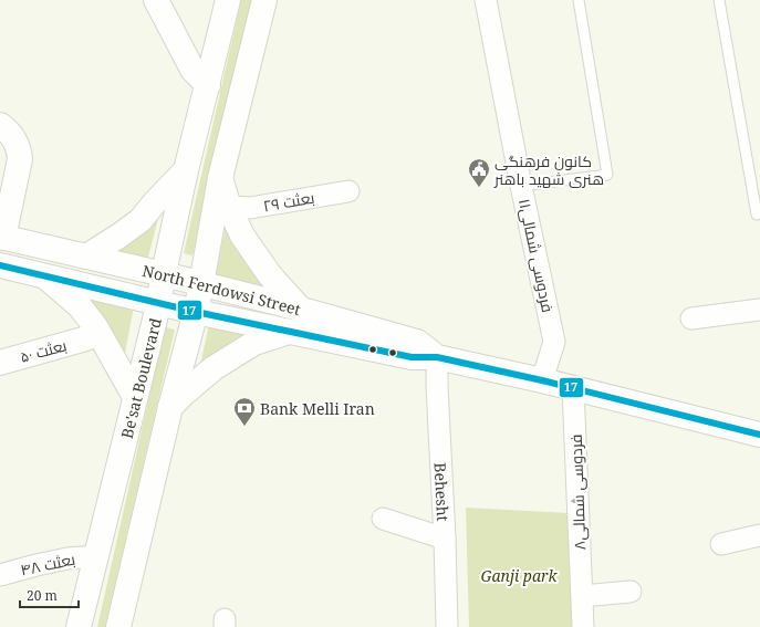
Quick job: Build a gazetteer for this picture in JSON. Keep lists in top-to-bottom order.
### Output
{
  "streets": {
    "main road": ["North Ferdowsi Street", "بعثت ۵۰", "Be'sat Boulevard"],
    "street": [
      "بعثت ۲۹",
      "فردوسی شمالی۱۱",
      "Behesht",
      "فردوسی شمالی۸",
      "بعثت ۴۸"
    ]
  },
  "crossings": [
    ["فردوسی شمالی۱۱", "North Ferdowsi Street"],
    ["North Ferdowsi Street", "Be'sat Boulevard"],
    ["North Ferdowsi Street", "Behesht"],
    ["North Ferdowsi Street", "فردوسی شمالی۸"],
    ["Be'sat Boulevard", "بعثت ۴۸"]
  ],
  "parks": ["Ganji park"],
  "places": {
    "public building": ["کانون فرهنگی هنری شهید باهنر"],
    "bank": ["Bank Melli Iran"]
  },
  "lines": ["transit line 17"],
  "scale_bar": "20 m"
}
